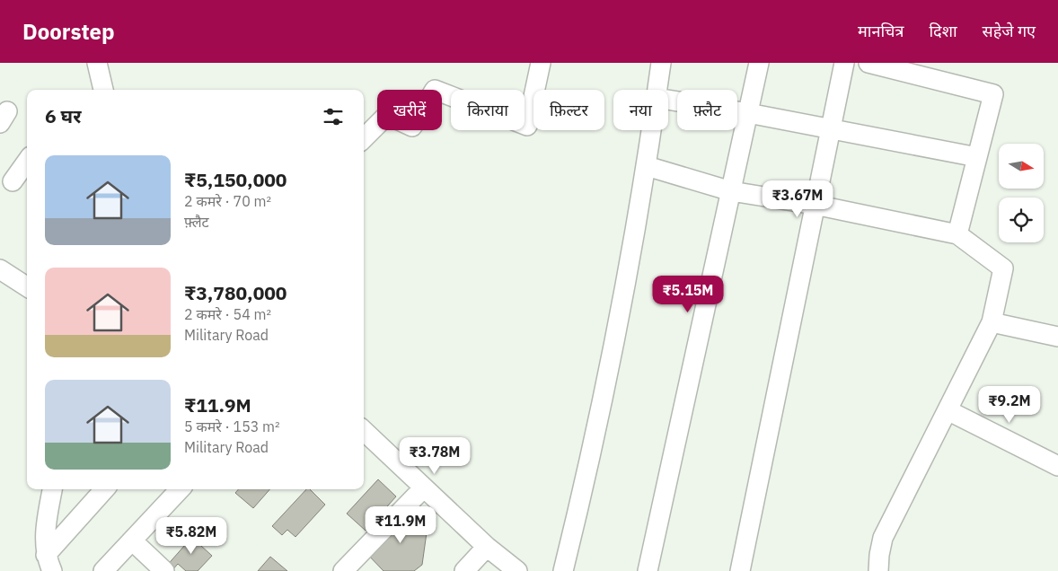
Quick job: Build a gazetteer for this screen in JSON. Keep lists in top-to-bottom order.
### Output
{
  "north": "right",
  "page": {
    "header": "Doorstep",
    "nav": ["मानचित्र", "दिशा", "सहेजे गए"],
    "chip": [
      "खरीदें",
      "किराया",
      "फ़िल्टर",
      "नया",
      "फ़्लैट"
    ],
    "heading": "6 घर",
    "list": [
      {
        "name": "₹5,150,000",
        "note": "2 कमरे · 70 m² · फ़्लैट"
      },
      {
        "name": "₹3,780,000",
        "note": "2 कमरे · 54 m² · Military Road"
      },
      {
        "name": "₹11.9M",
        "note": "5 कमरे · 153 m² · Military Road"
      }
    ],
    "price": [
      "₹3.67M",
      "₹5.15M",
      "₹9.2M",
      "₹3.78M",
      "₹11.9M",
      "₹5.82M"
    ]
  }
}
